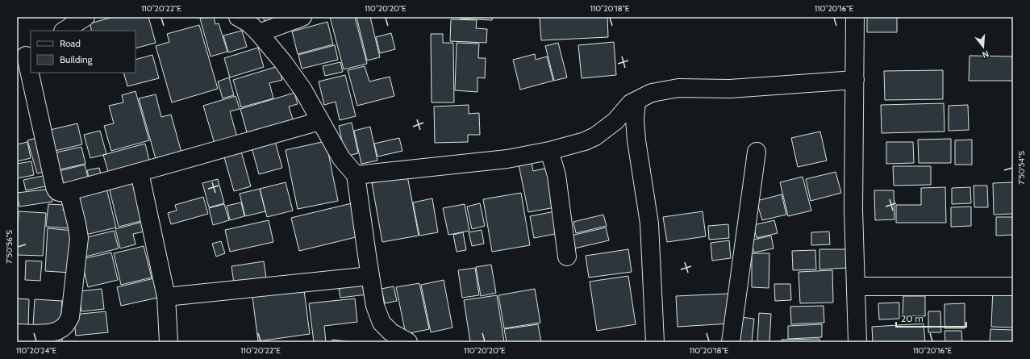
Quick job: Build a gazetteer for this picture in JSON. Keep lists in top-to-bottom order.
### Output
{
  "legend": ["Road", "Building"],
  "scale_bar": "20 m",
  "north": "bottom",
  "coordinates": [
    "110°20'22\"E",
    "110°20'20\"E",
    "110°20'18\"E",
    "110°20'16\"E",
    "7°50'54\"S",
    "7°50'56\"S",
    "110°20'24\"E"
  ]
}
